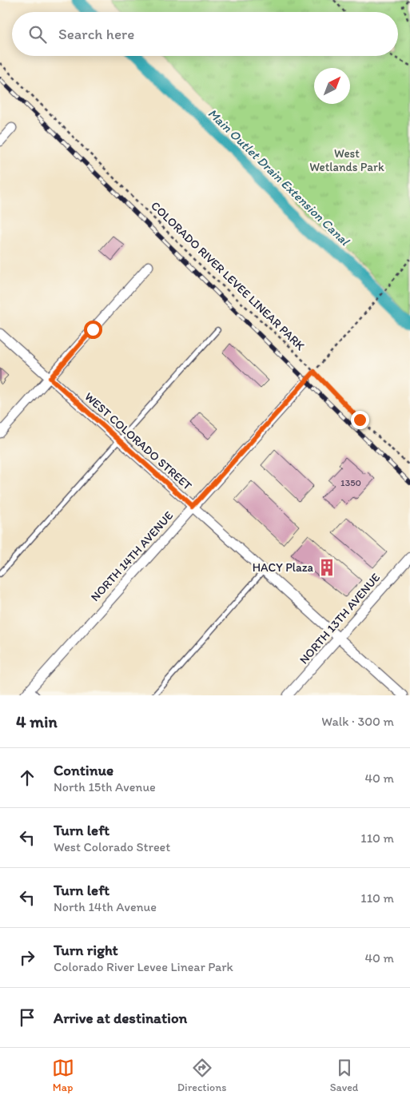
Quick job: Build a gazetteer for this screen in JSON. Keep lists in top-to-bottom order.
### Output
{
  "streets": {
    "street": ["WEST COLORADO STREET", "NORTH 14TH AVENUE", "NORTH 13TH AVENUE"],
    "path": ["COLORADO RIVER LEVEE LINEAR PARK"]
  },
  "crossings": [
    ["WEST COLORADO STREET", "NORTH 14TH AVENUE"],
    ["WEST COLORADO STREET", "NORTH 13TH AVENUE"]
  ],
  "water": ["Main Outlet Drain Extension Canal"],
  "parks": ["West Wetlands Park"],
  "places": {
    "building": ["HACY Plaza"]
  },
  "house_numbers": ["1350"],
  "north": "top right",
  "page": {
    "search": "Search here",
    "heading": ["4 min", "Walk · 300 m"],
    "list": [
      ["Continue", "North 15th Avenue", "40 m"],
      ["Turn left", "West Colorado Street", "110 m"],
      ["Turn left", "North 14th Avenue", "110 m"],
      ["Turn right", "Colorado River Levee Linear Park", "40 m"],
      "Arrive at destination"
    ],
    "nav": ["Map", "Directions", "Saved"]
  }
}
